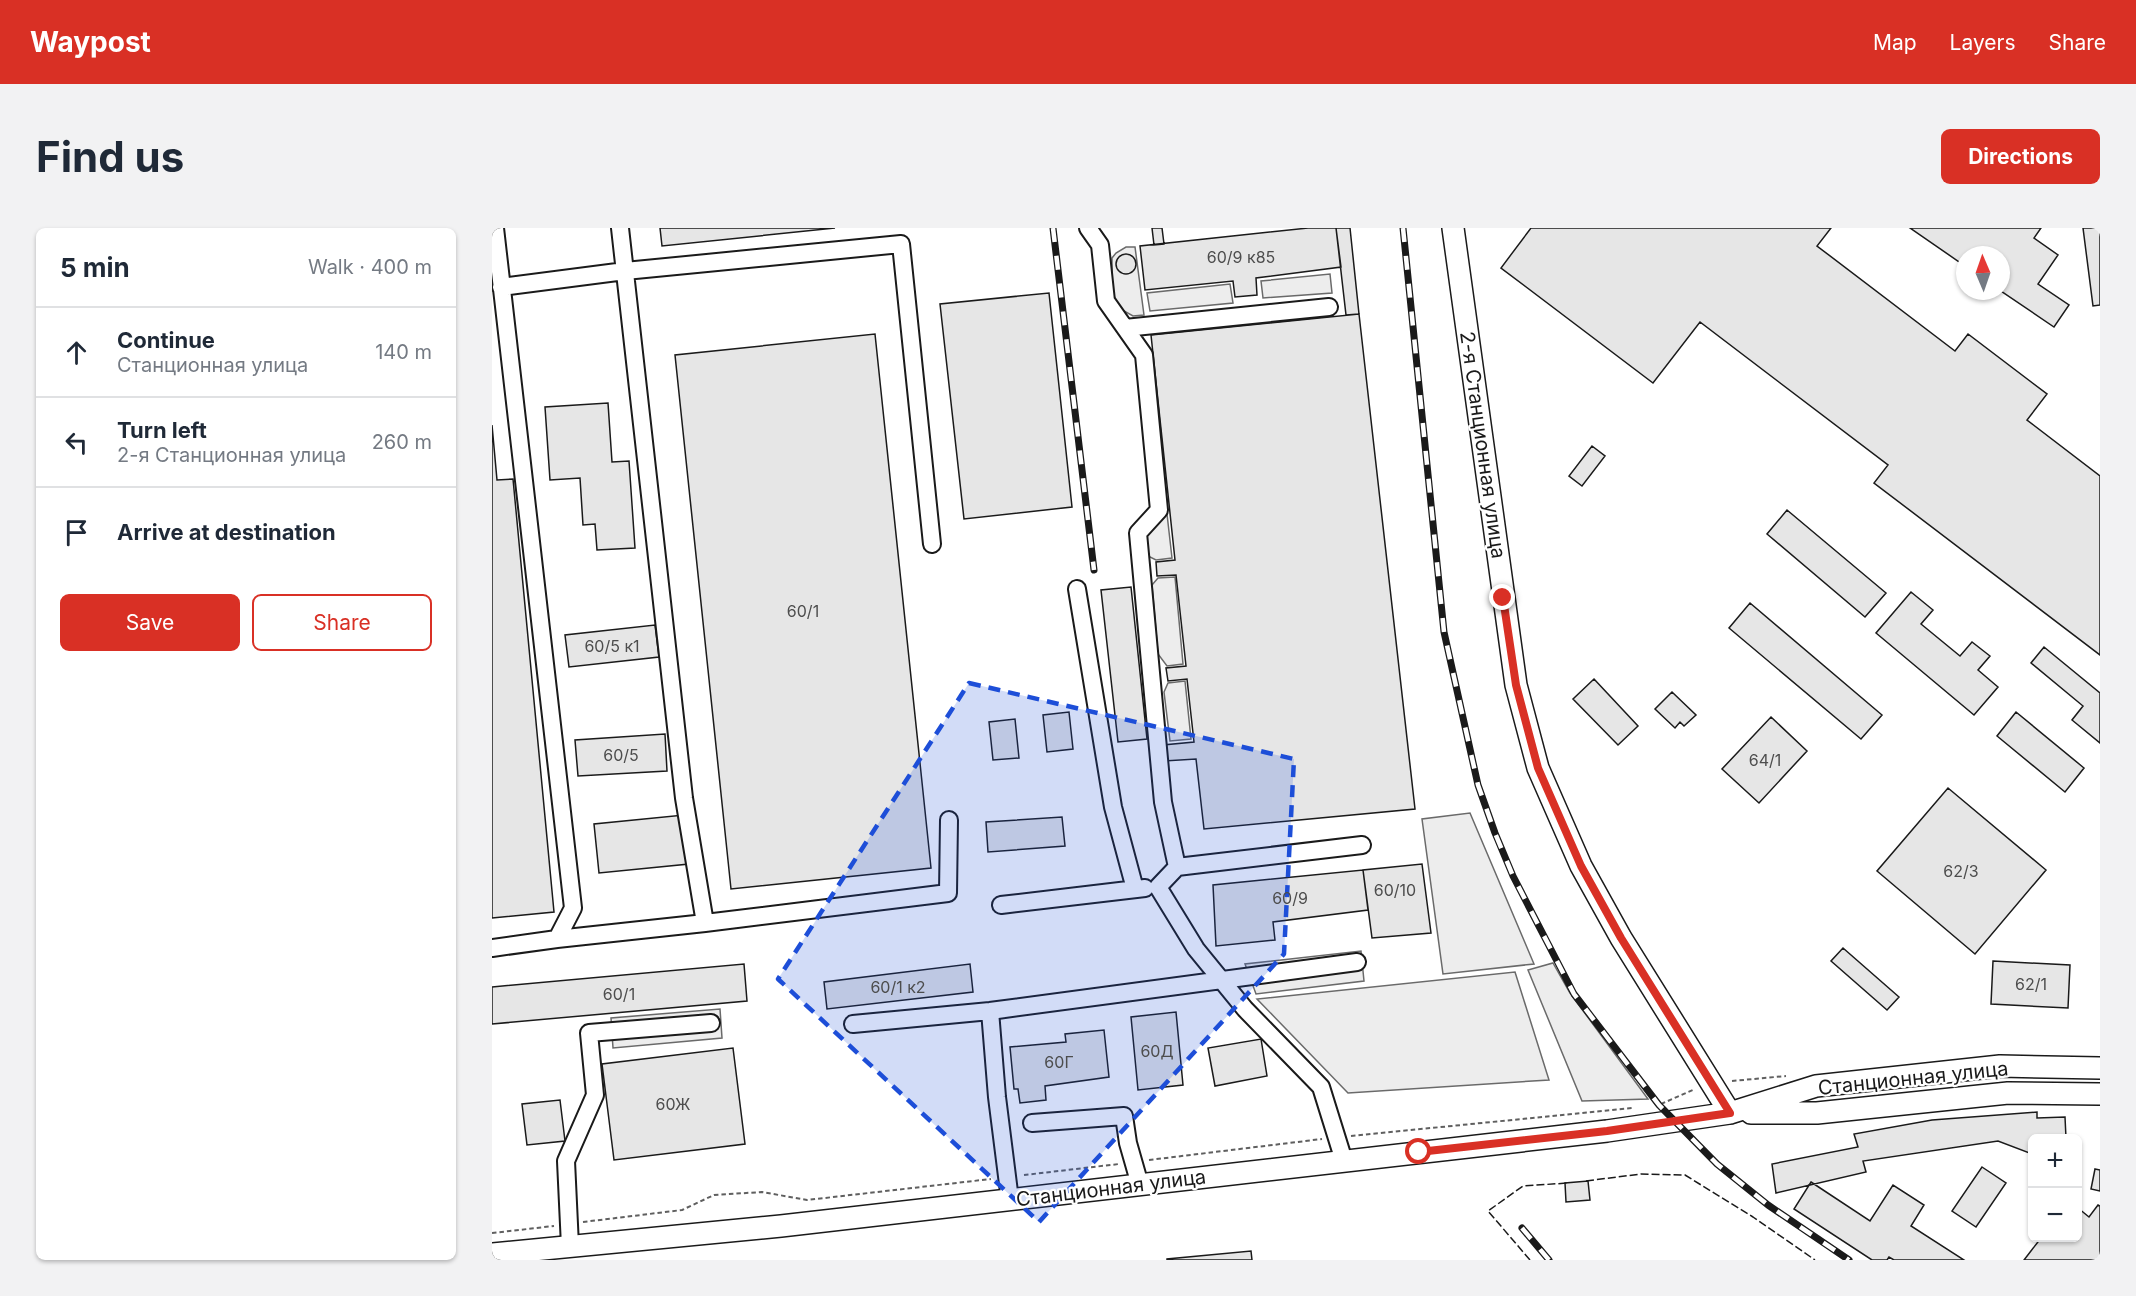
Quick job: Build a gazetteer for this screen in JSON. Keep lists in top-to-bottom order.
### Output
{
  "streets": {
    "main road": ["2-я Станционная улица", "Станционная улица"]
  },
  "crossings": [
    ["2-я Станционная улица", "Станционная улица"]
  ],
  "house_numbers": [
    "60/9 к85",
    "60/1",
    "60/5 к1",
    "60/5",
    "64/1",
    "62/3",
    "60/10",
    "60/9",
    "62/1",
    "60/1 к2",
    "60/1",
    "60Д",
    "60Г",
    "60Ж"
  ],
  "north": "top",
  "page": {
    "header": "Waypost",
    "nav": ["Map", "Layers", "Share"],
    "buttons": [
      "Directions",
      ["Save", "Share"]
    ],
    "title": "Find us",
    "heading": ["5 min", "Walk · 400 m"],
    "list": [
      ["Continue", "Станционная улица", "140 m"],
      ["Turn left", "2-я Станционная улица", "260 m"],
      "Arrive at destination"
    ],
    "map_buttons": ["+", "−"]
  }
}
